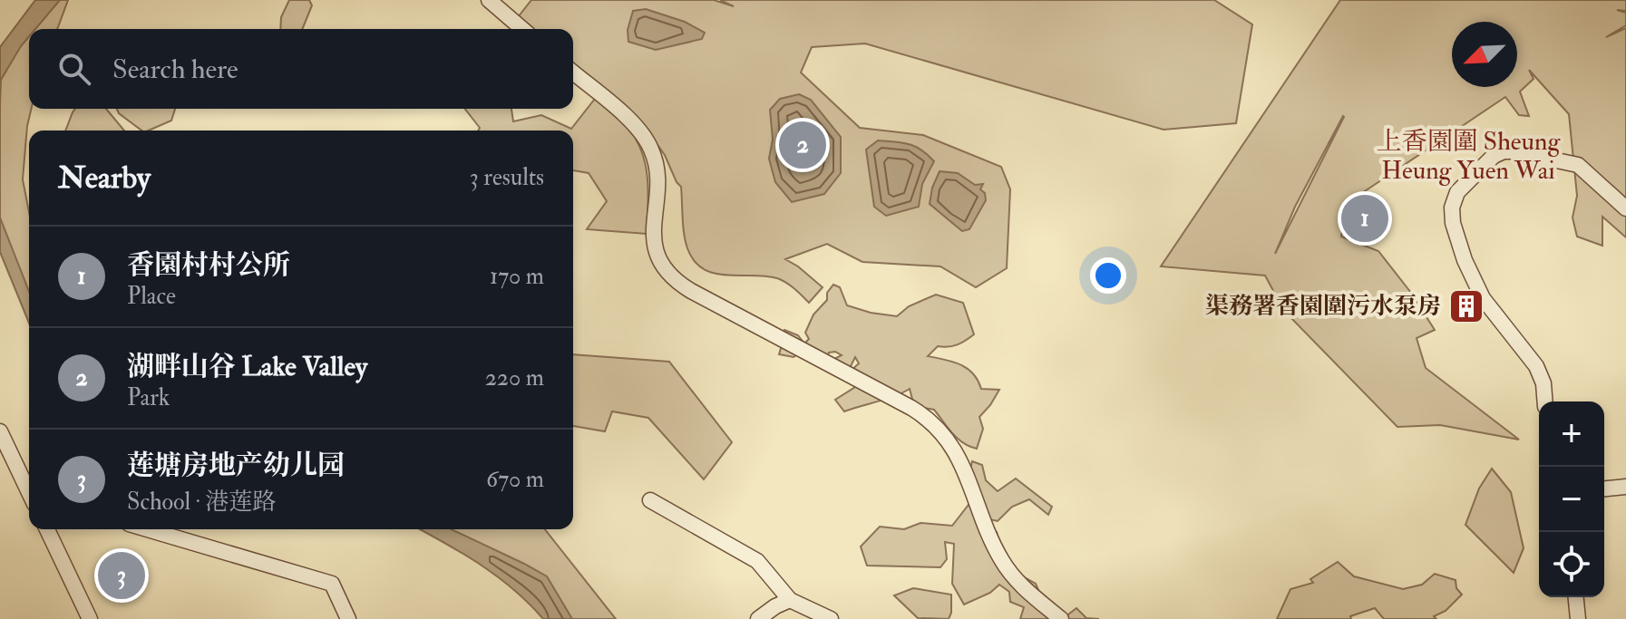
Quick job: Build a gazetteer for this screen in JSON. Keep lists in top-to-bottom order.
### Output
{
  "districts": ["上香園圍 Sheung Heung Yuen Wai"],
  "places": {
    "building": ["渠務署香園圍污水泵房"]
  },
  "north": "bottom left",
  "page": {
    "search": "Search here",
    "pins": ["2", "1", "3"],
    "heading": ["Nearby", "3 results"],
    "list": [
      {
        "mark": "1",
        "name": "香園村村公所",
        "note": "Place",
        "value": "170 m"
      },
      {
        "mark": "2",
        "name": "湖畔山谷 Lake Valley",
        "note": "Park",
        "value": "220 m"
      },
      {
        "mark": "3",
        "name": "莲塘房地产幼儿园",
        "note": "School · 港莲路",
        "value": "670 m"
      }
    ],
    "map_buttons": ["+", "−"]
  }
}
